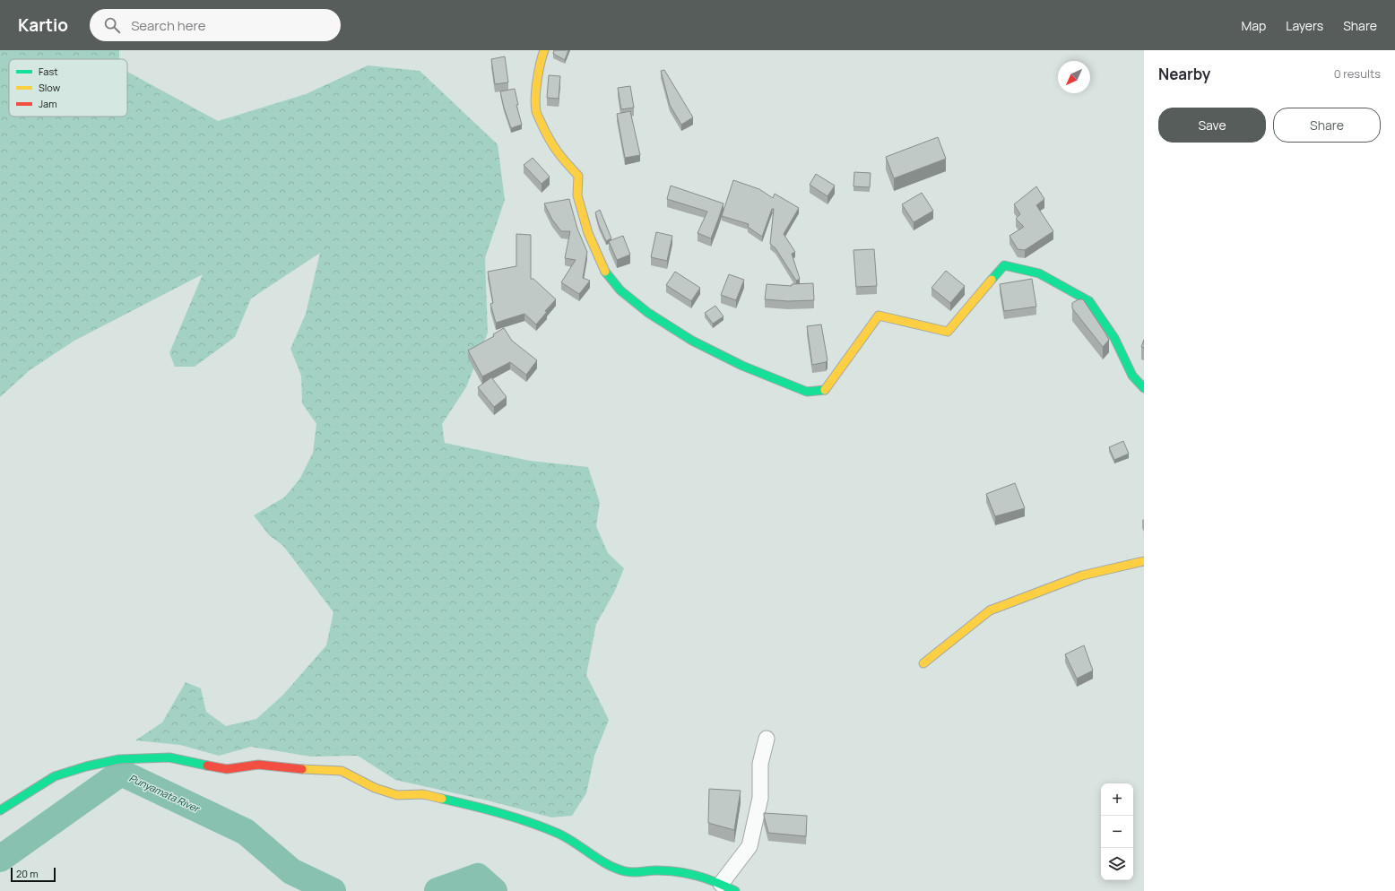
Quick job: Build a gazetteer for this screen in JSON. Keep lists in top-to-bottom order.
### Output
{
  "water": ["Punyamata River"],
  "legend": ["Fast", "Slow", "Jam"],
  "scale_bar": "20 m",
  "north": "bottom left",
  "page": {
    "header": "Kartio",
    "search": "Search here",
    "nav": ["Map", "Layers", "Share"],
    "heading": ["Nearby", "0 results"],
    "buttons": ["Save", "Share"],
    "map_buttons": ["+", "−"],
    "scale": "20 m"
  }
}
